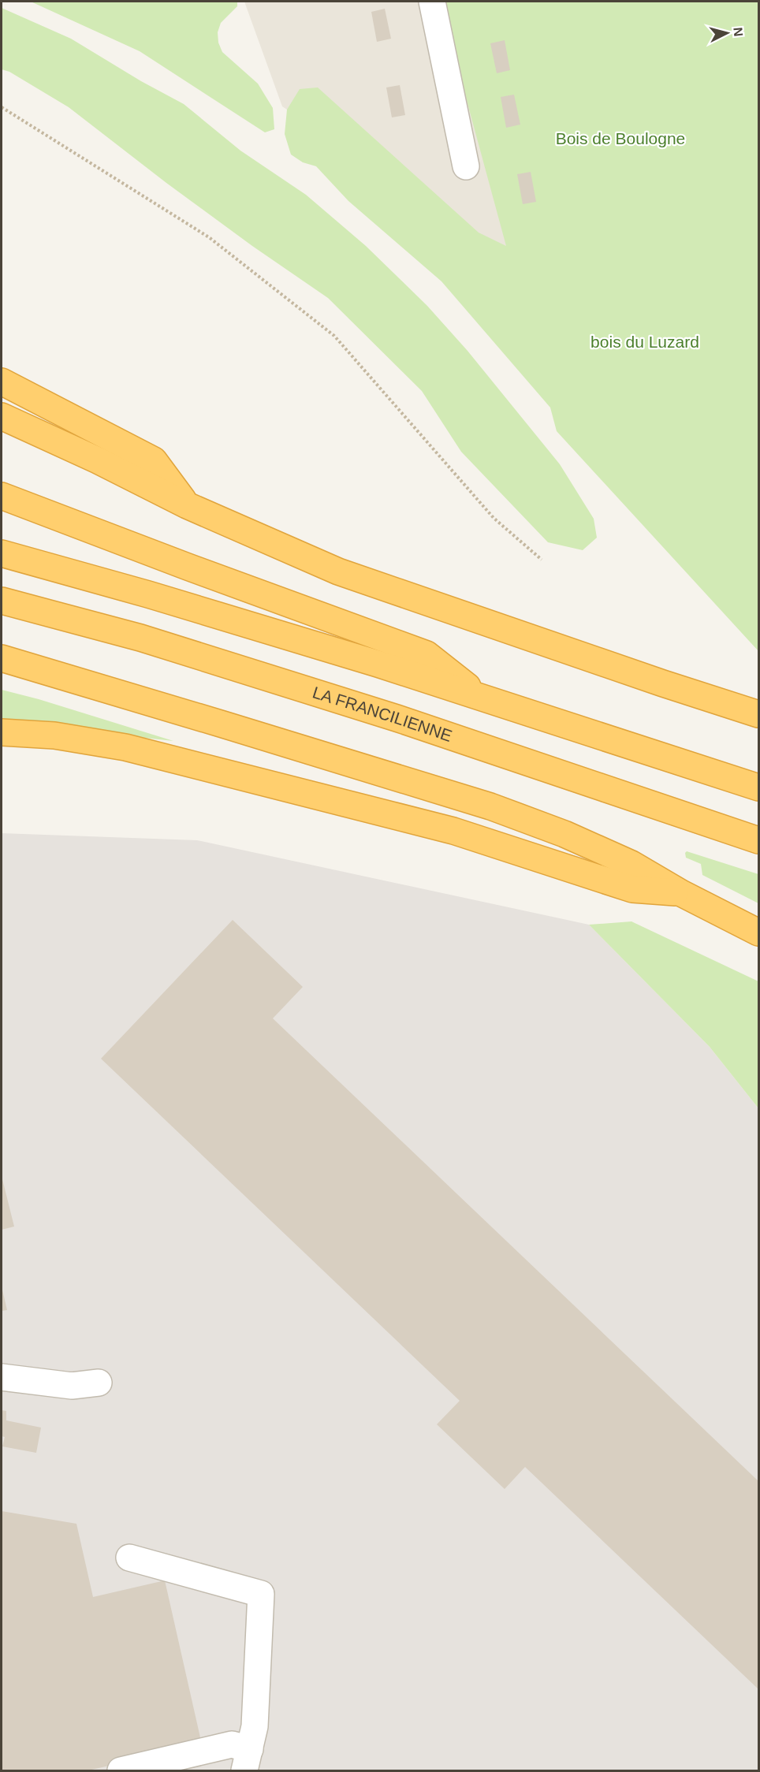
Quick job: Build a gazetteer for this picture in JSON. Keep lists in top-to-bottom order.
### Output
{
  "streets": {
    "highway": ["LA FRANCILIENNE"]
  },
  "parks": ["Bois de Boulogne", "bois du Luzard"],
  "north": "right"
}
